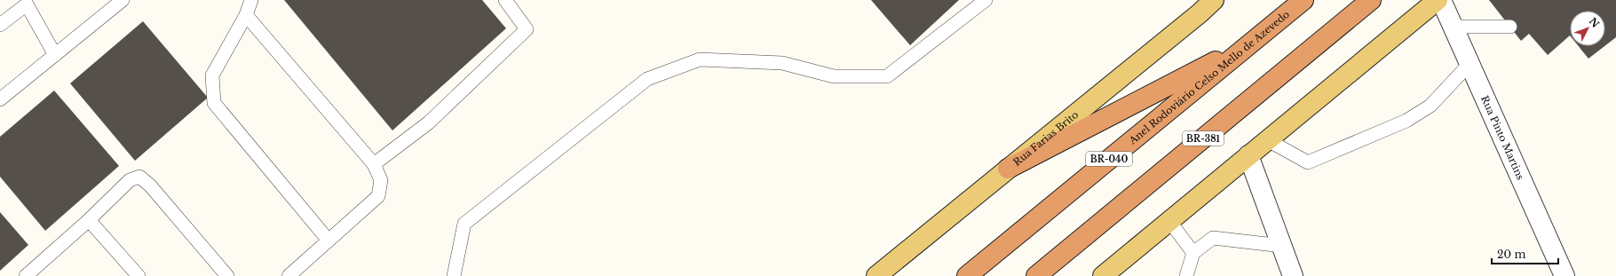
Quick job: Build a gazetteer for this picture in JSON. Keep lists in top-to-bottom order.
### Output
{
  "streets": {
    "highway": ["Anel Rodoviário Celso Mello de Azevedo", "BR-381", "BR-040"],
    "main road": ["Rua Farias Brito"],
    "street": ["Rua Pinto Martins"]
  },
  "scale_bar": "20 m",
  "north": "top right"
}
